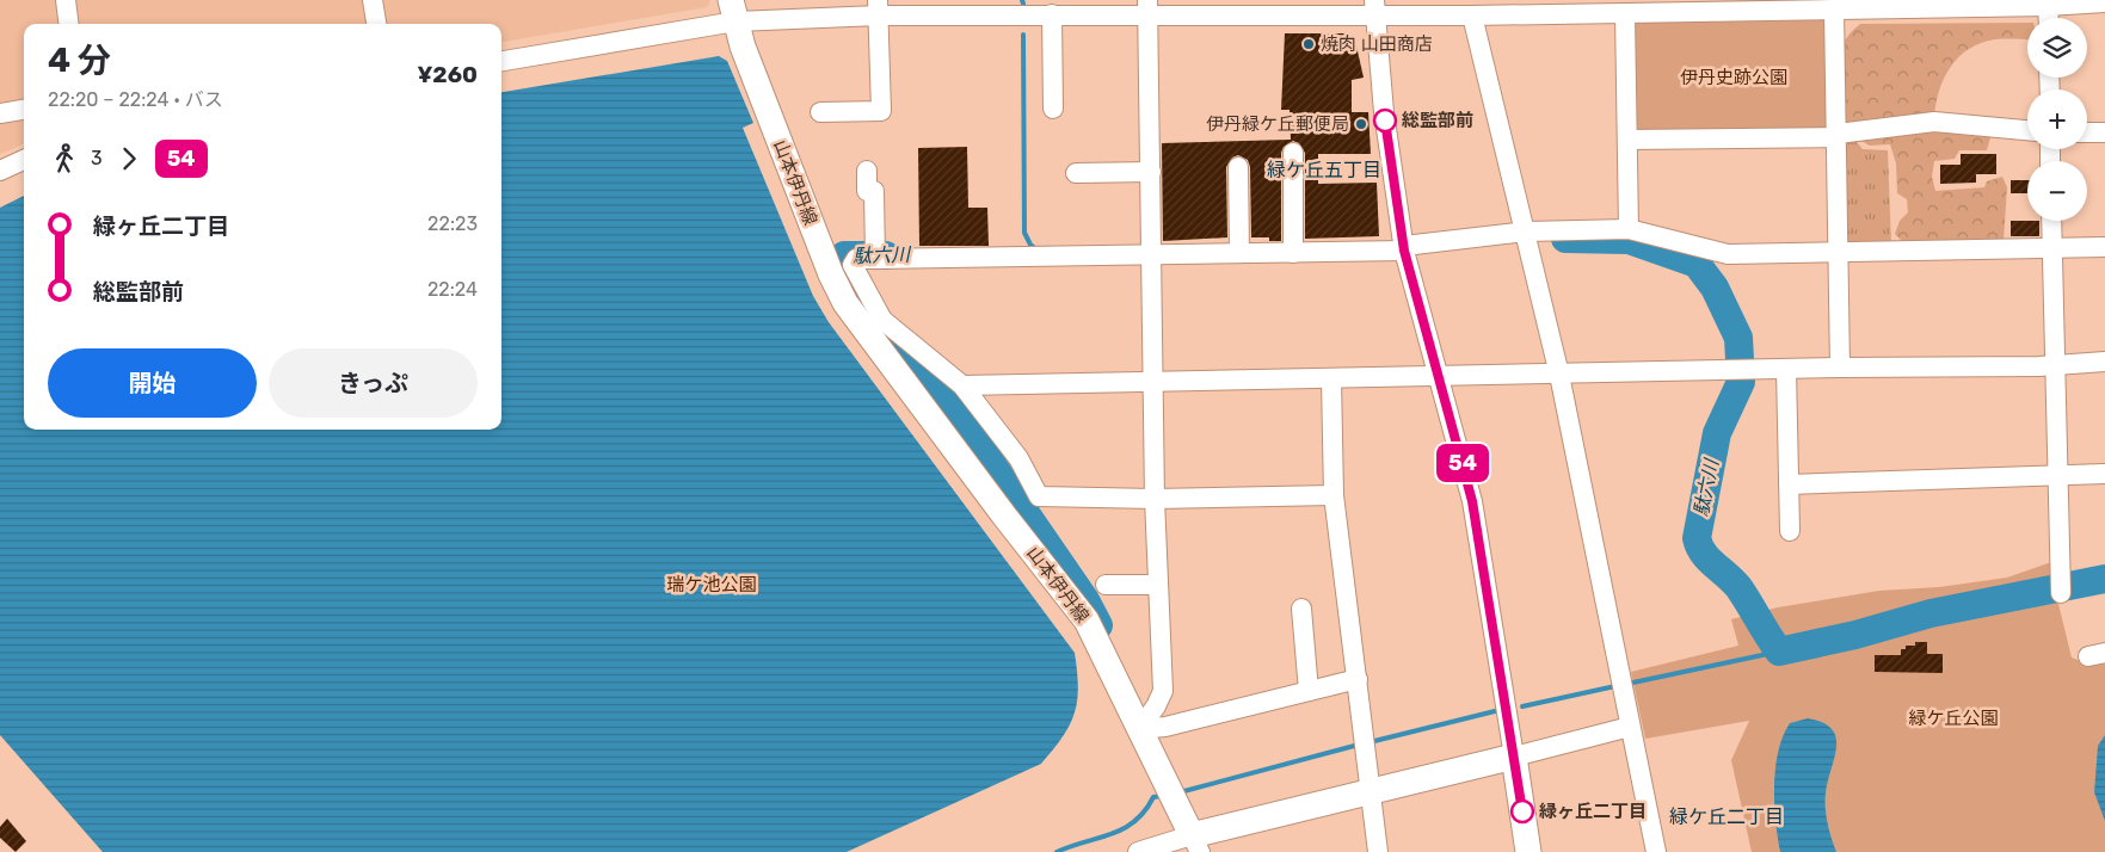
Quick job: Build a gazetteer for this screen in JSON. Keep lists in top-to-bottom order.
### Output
{
  "streets": {
    "main road": ["山本伊丹線"]
  },
  "districts": ["緑ケ丘五丁目", "緑ケ丘二丁目"],
  "water": ["駄六川"],
  "parks": ["伊丹史跡公園", "瑞ケ池公園", "緑ケ丘公園"],
  "places": [
    "焼肉 山田商店",
    "総監部前",
    "伊丹緑ケ丘郵便局",
    "緑ヶ丘二丁目"
  ],
  "lines": ["bus line 54"],
  "page": {
    "on_map": "54",
    "map_buttons": ["+", "−"],
    "heading": ["4 分", "22:20 – 22:24 · バス", "¥260"],
    "legs": ["3", "54"],
    "list": [
      {
        "name": "緑ヶ丘二丁目",
        "value": "22:23"
      },
      {
        "name": "総監部前",
        "value": "22:24"
      }
    ],
    "buttons": ["開始", "きっぷ"]
  }
}
